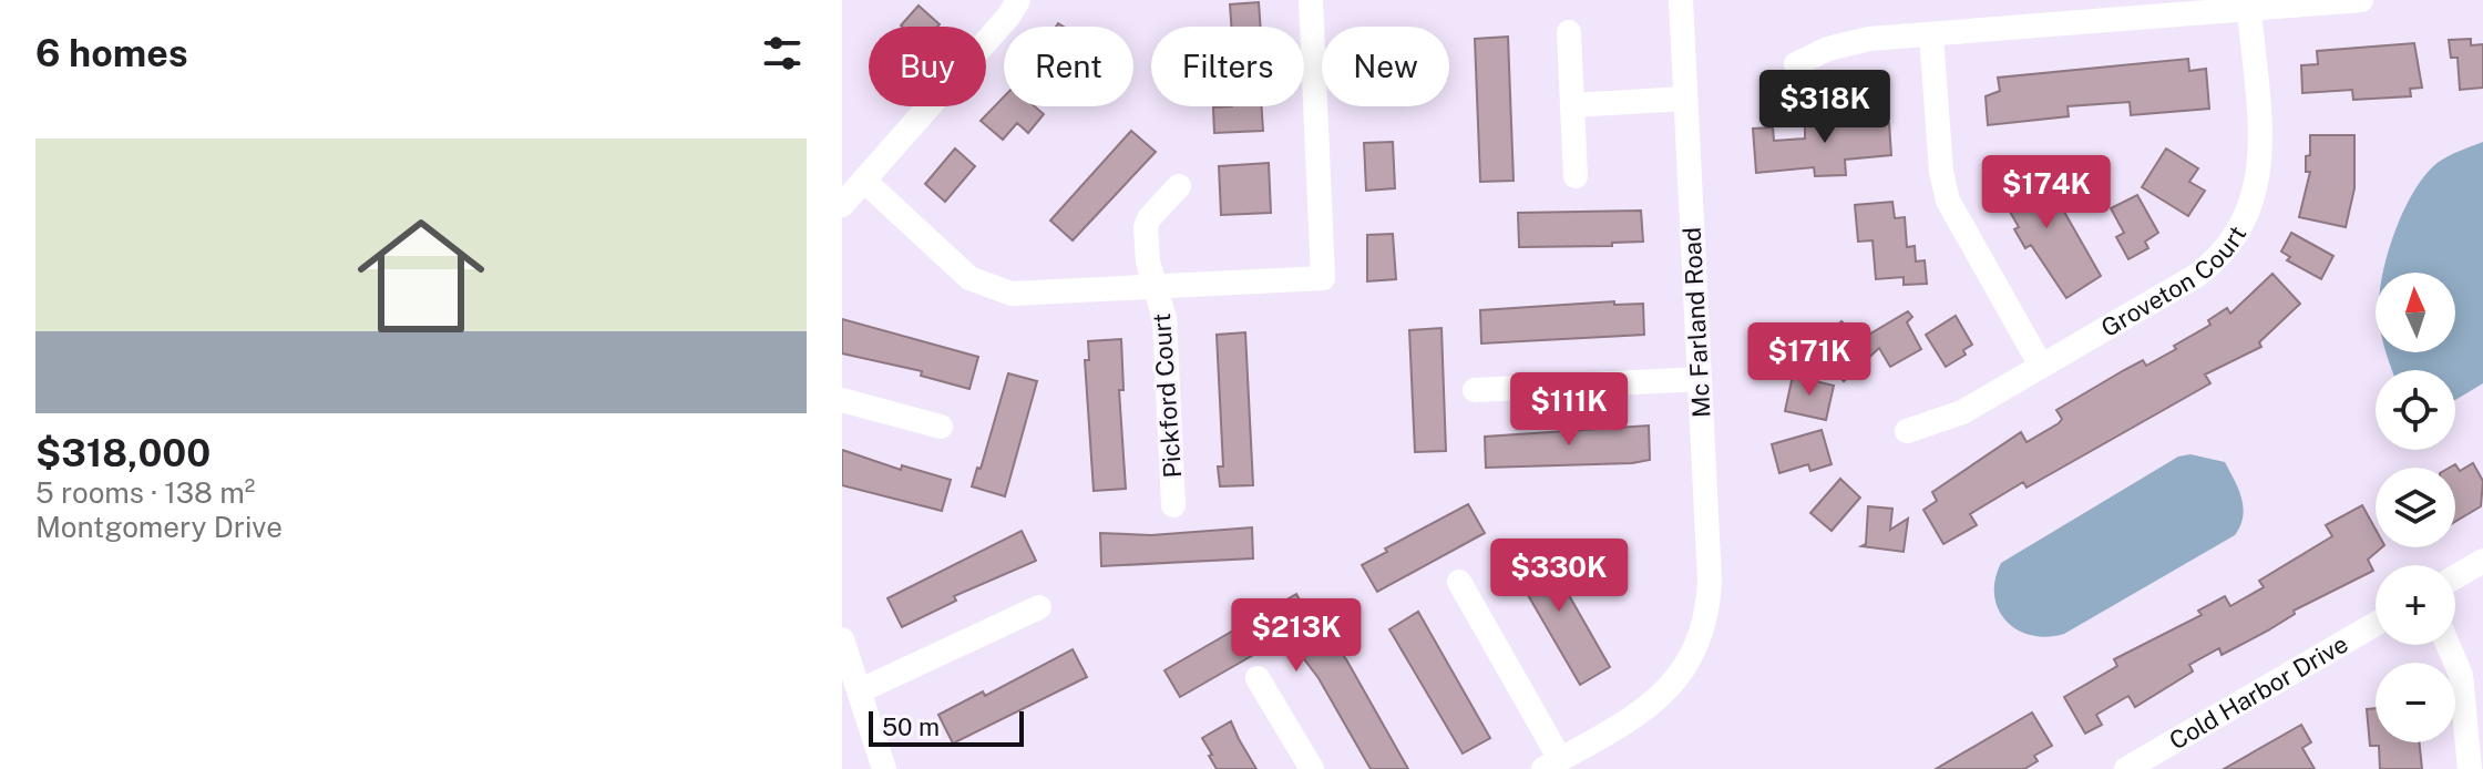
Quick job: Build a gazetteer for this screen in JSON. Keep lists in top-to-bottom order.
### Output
{
  "streets": {
    "street": [
      "Groveton Court",
      "Mc Farland Road",
      "Pickford Court",
      "Cold Harbor Drive"
    ]
  },
  "scale_bar": "50 m",
  "north": "top",
  "page": {
    "heading": "6 homes",
    "chip": [
      "Buy",
      "Rent",
      "Filters",
      "New"
    ],
    "price": [
      "$318K",
      "$174K",
      "$171K",
      "$111K",
      "$330K",
      "$213K"
    ],
    "list": [
      {
        "name": "$318,000",
        "note": "5 rooms · 138 m² · Montgomery Drive"
      }
    ],
    "map_buttons": ["+", "−"],
    "scale": "50 m"
  }
}
